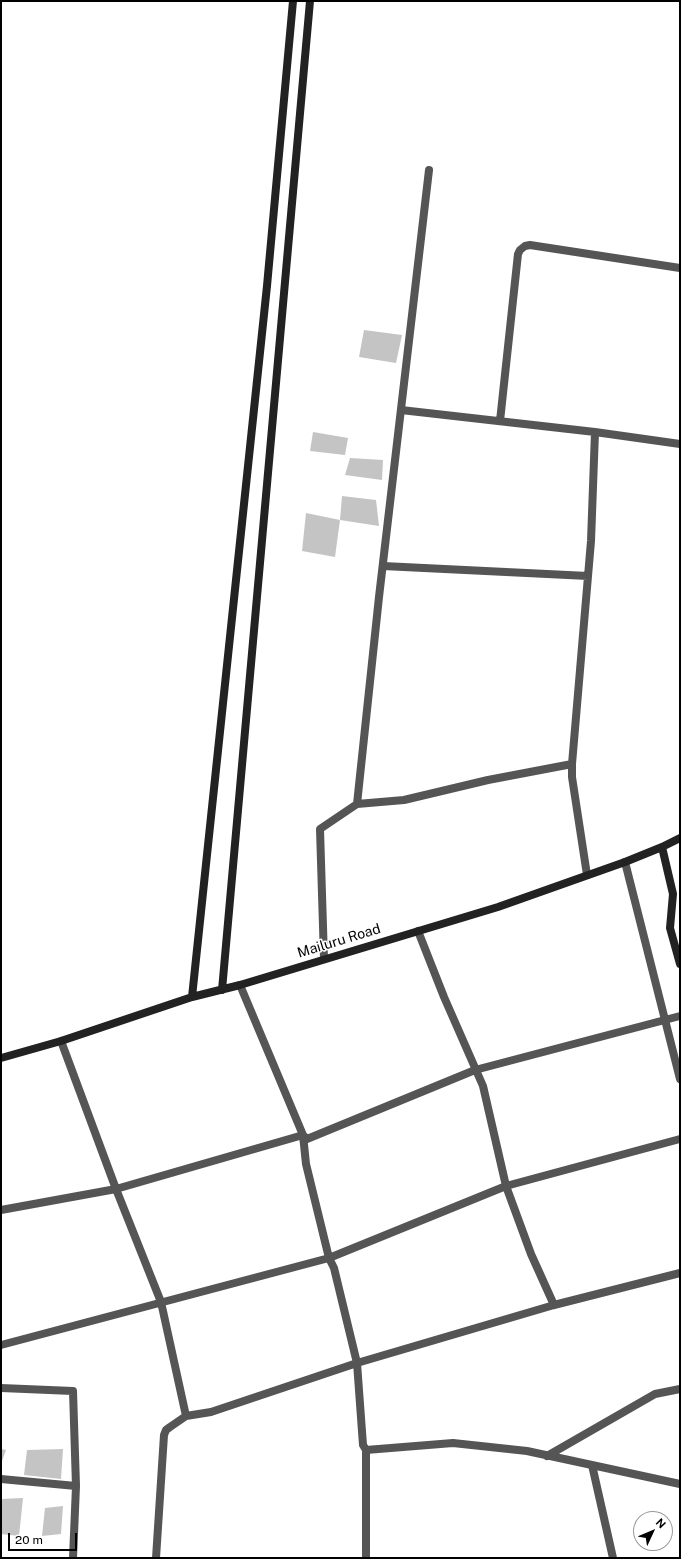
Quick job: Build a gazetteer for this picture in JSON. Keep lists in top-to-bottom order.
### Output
{
  "streets": {
    "main road": ["Mailuru Road"]
  },
  "scale_bar": "20 m",
  "north": "top right"
}
